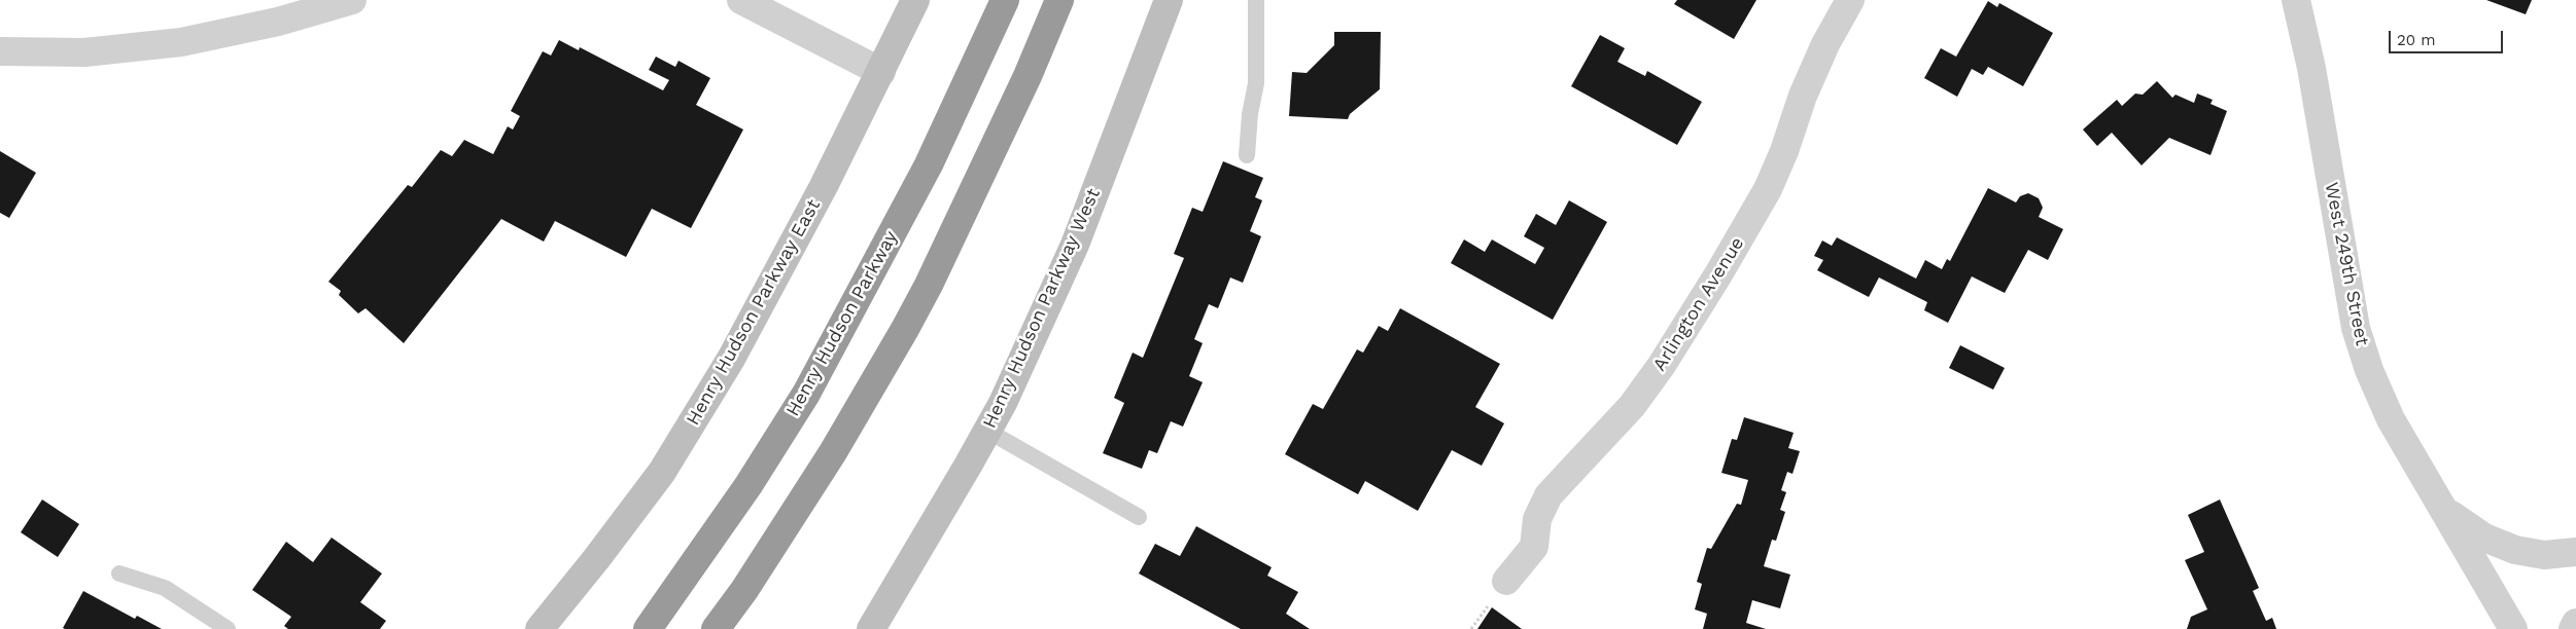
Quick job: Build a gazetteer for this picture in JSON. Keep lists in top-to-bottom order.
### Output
{
  "streets": {
    "highway": ["Henry Hudson Parkway"],
    "main road": ["Henry Hudson Parkway West", "Henry Hudson Parkway East"],
    "street": ["West 249th Street", "Arlington Avenue"]
  },
  "scale_bar": "20 m"
}
